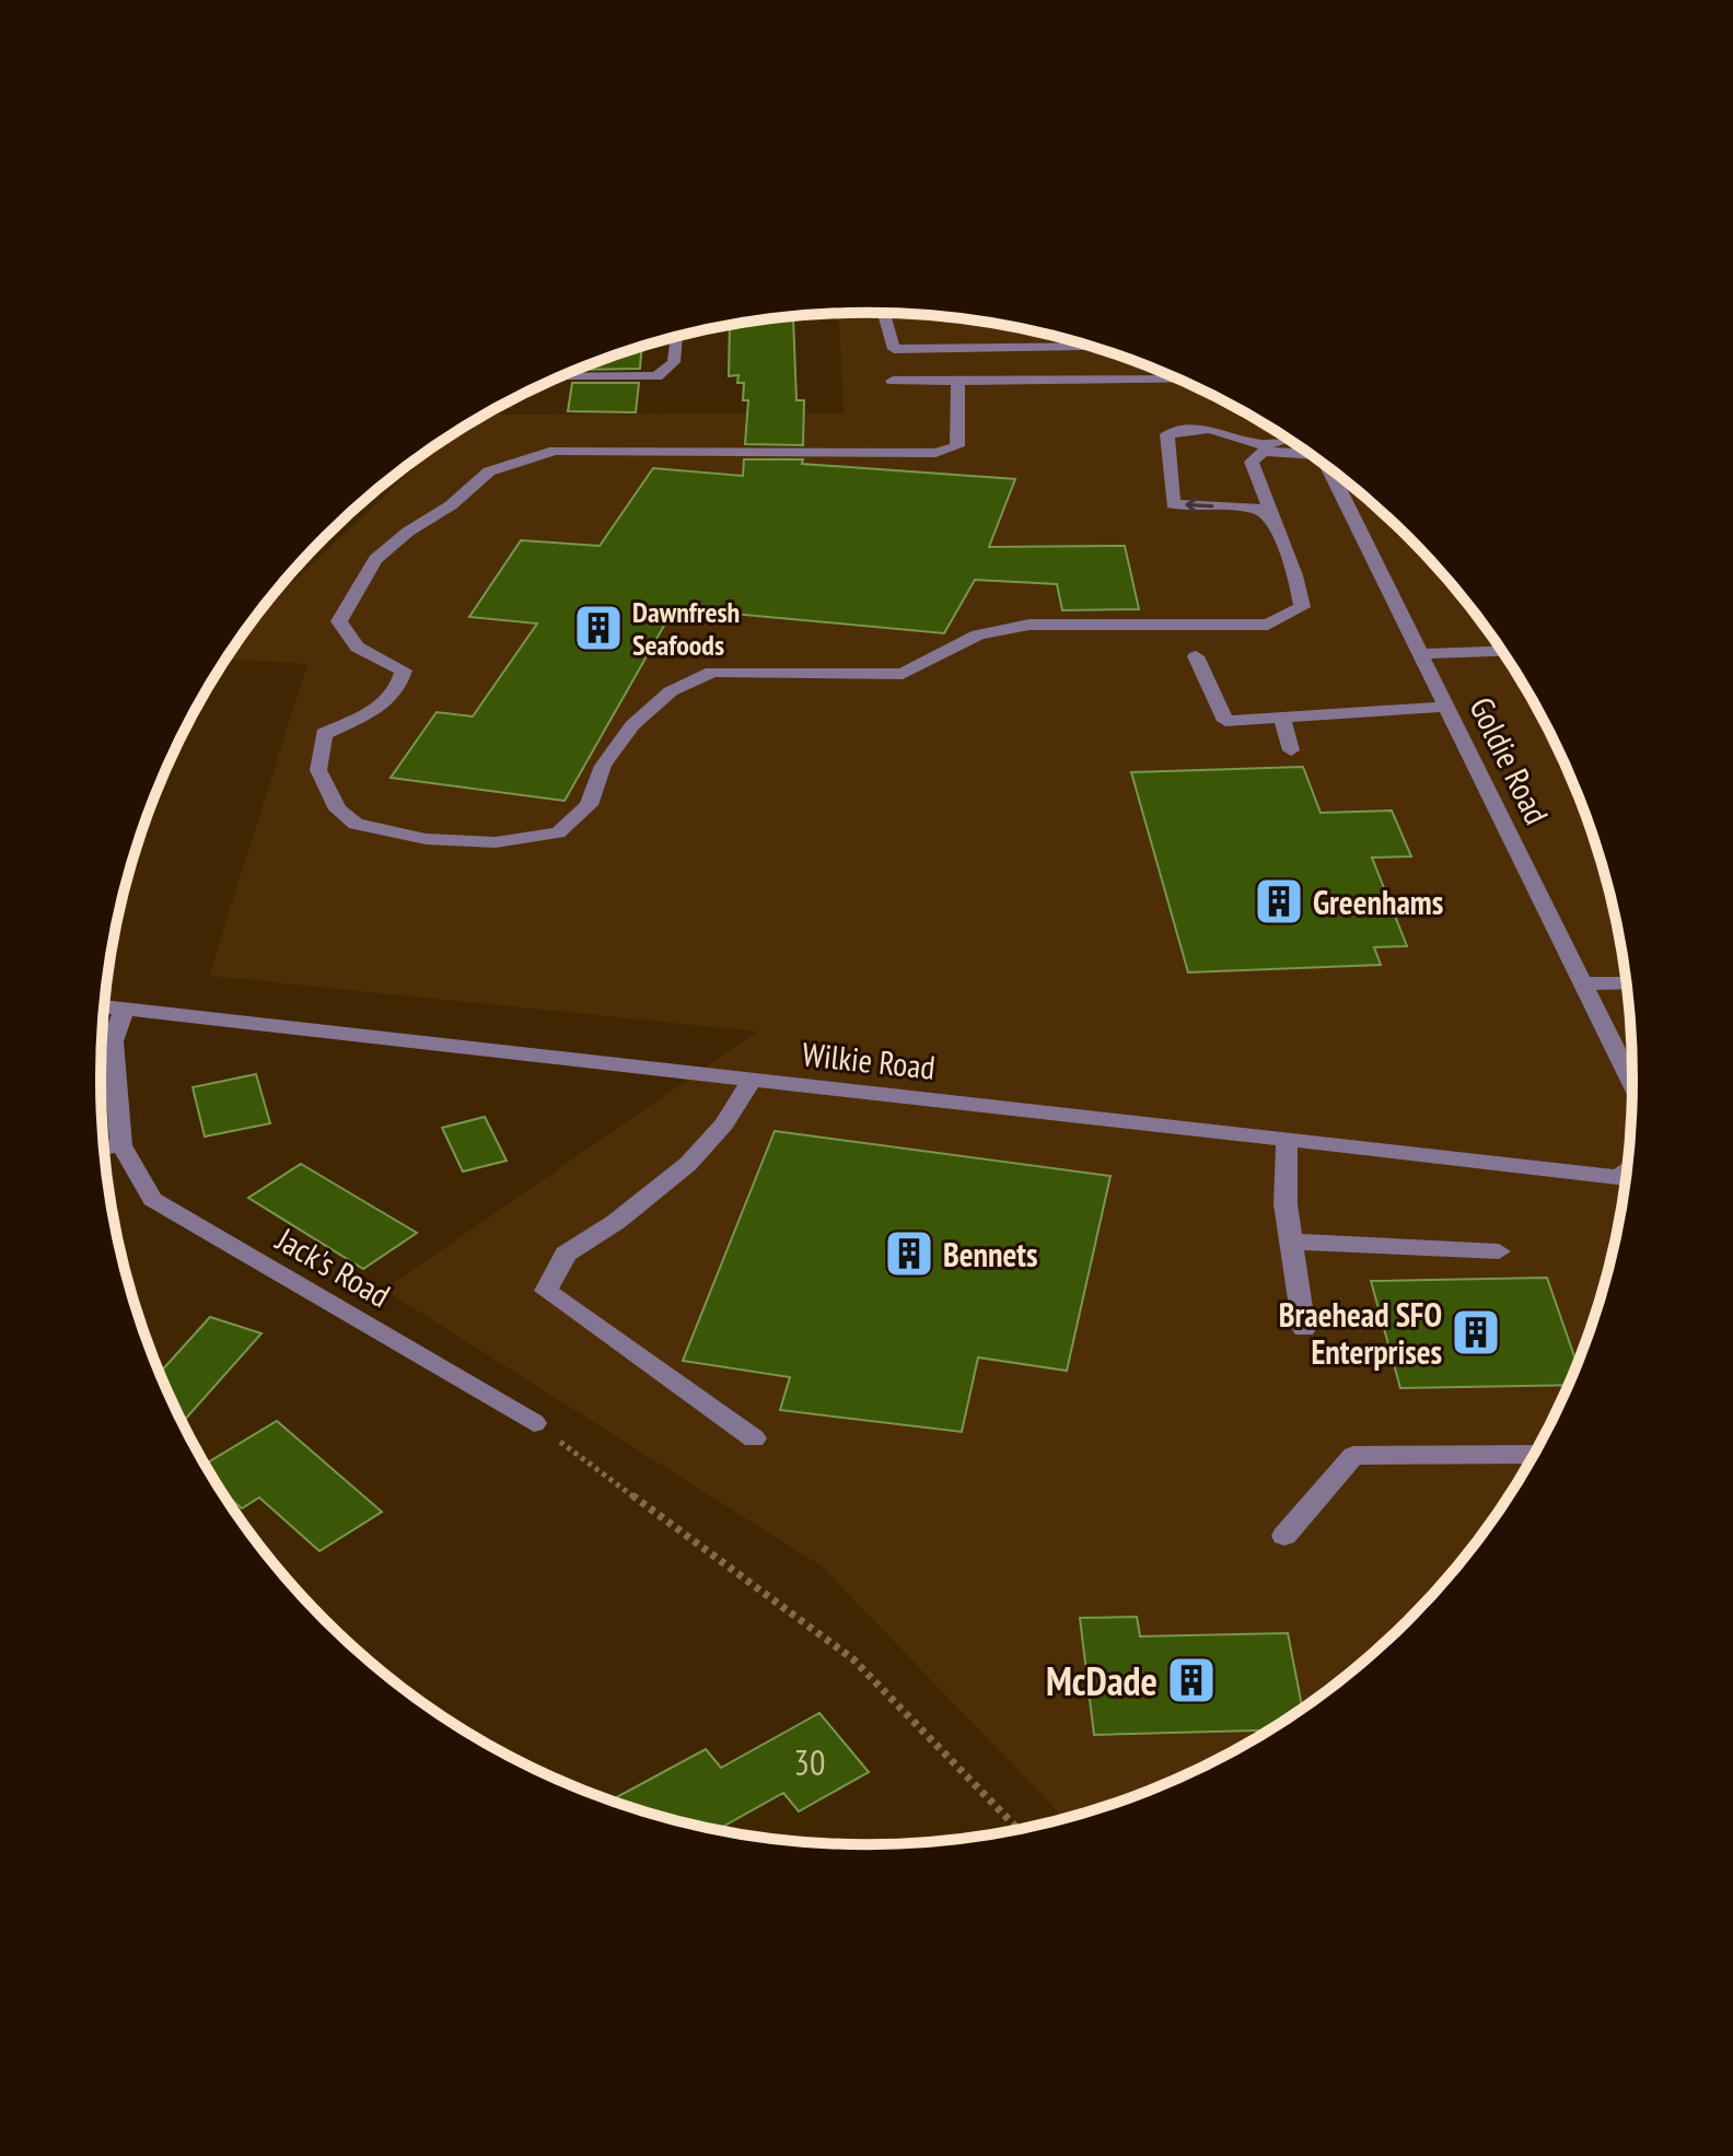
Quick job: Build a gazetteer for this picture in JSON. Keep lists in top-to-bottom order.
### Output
{
  "streets": {
    "street": ["Goldie Road", "Wilkie Road", "Jack's Road"]
  },
  "places": {
    "building": [
      "Dawnfresh Seafoods",
      "Greenhams",
      "Bennets",
      "Braehead SFO Enterprises",
      "McDade"
    ]
  },
  "house_numbers": ["30"]
}
